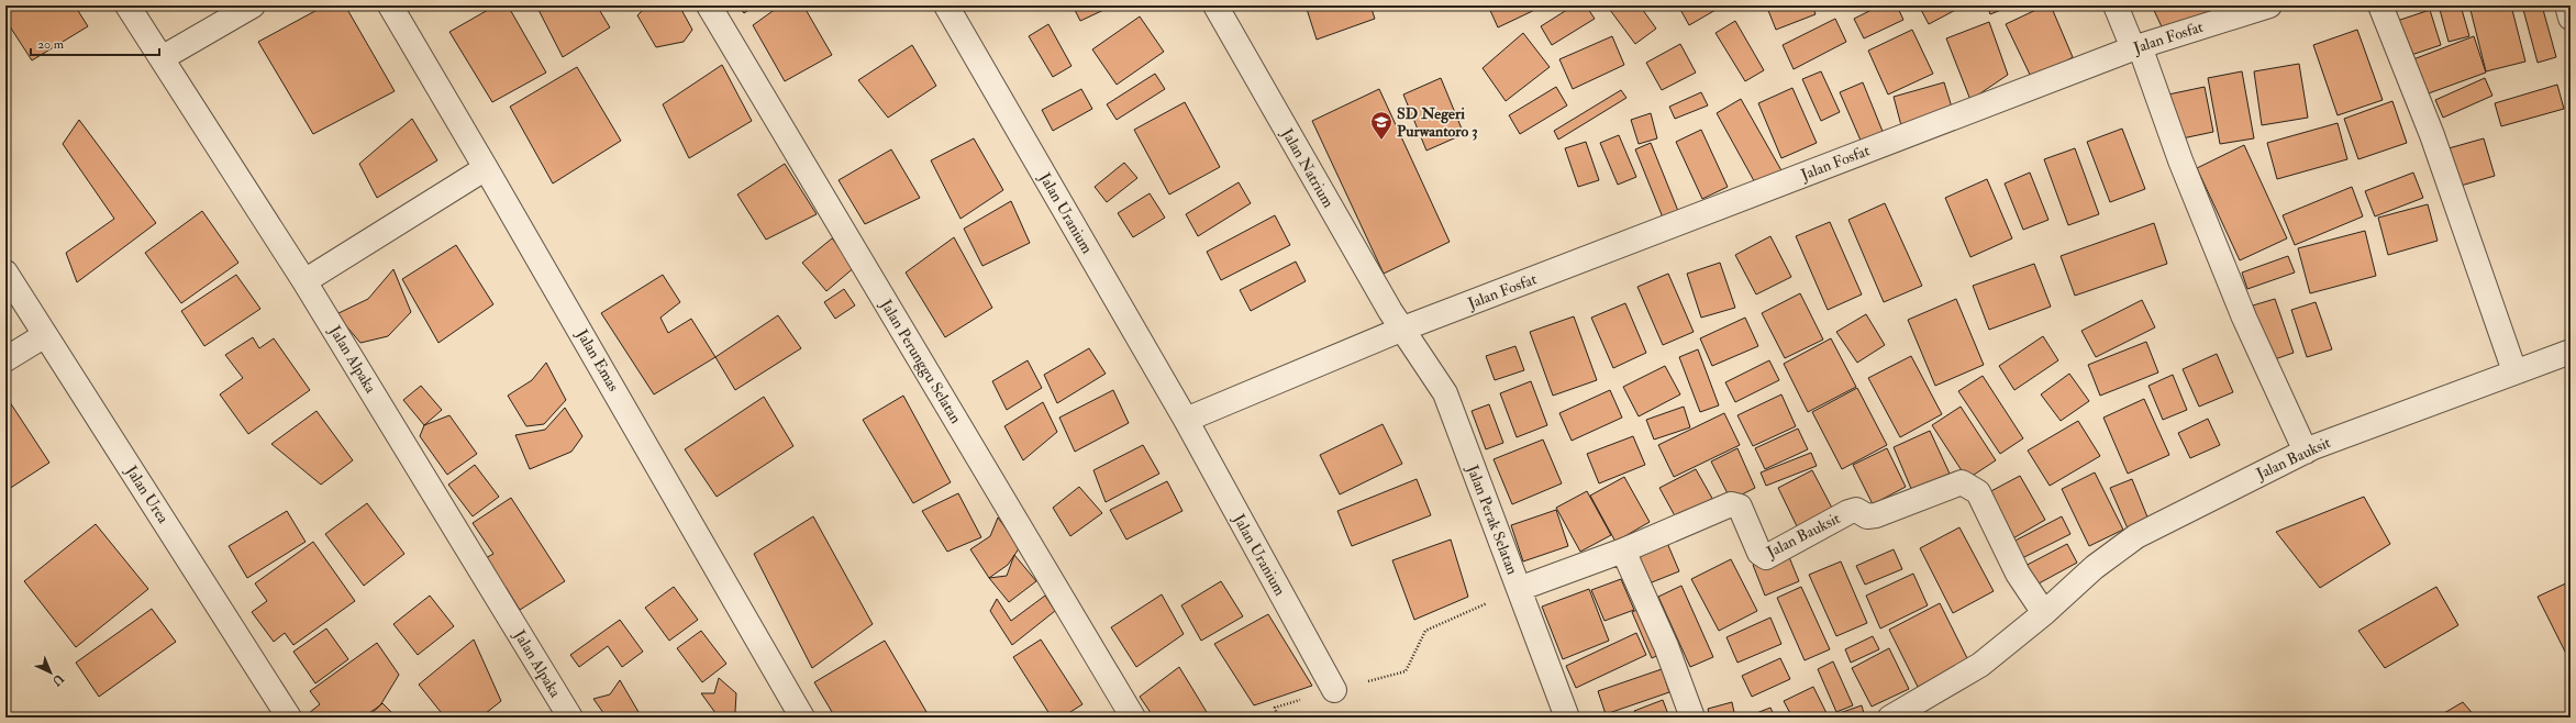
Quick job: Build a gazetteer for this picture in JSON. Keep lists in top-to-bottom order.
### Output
{
  "streets": {
    "street": [
      "Jalan Fosfat",
      "Jalan Natrium",
      "Jalan Uranium",
      "Jalan Alpaka",
      "Jalan Emas",
      "Jalan Perunggu Selatan",
      "Jalan Bauksit",
      "Jalan Urea",
      "Jalan Perak Selatan"
    ]
  },
  "crossings": [
    ["Jalan Fosfat", "Jalan Natrium"],
    ["Jalan Fosfat", "Jalan Perak Selatan"],
    ["Jalan Natrium", "Jalan Perak Selatan"]
  ],
  "places": {
    "school or university": ["SD Negeri Purwantoro 3"]
  },
  "scale_bar": "20 m",
  "north": "bottom right"
}
